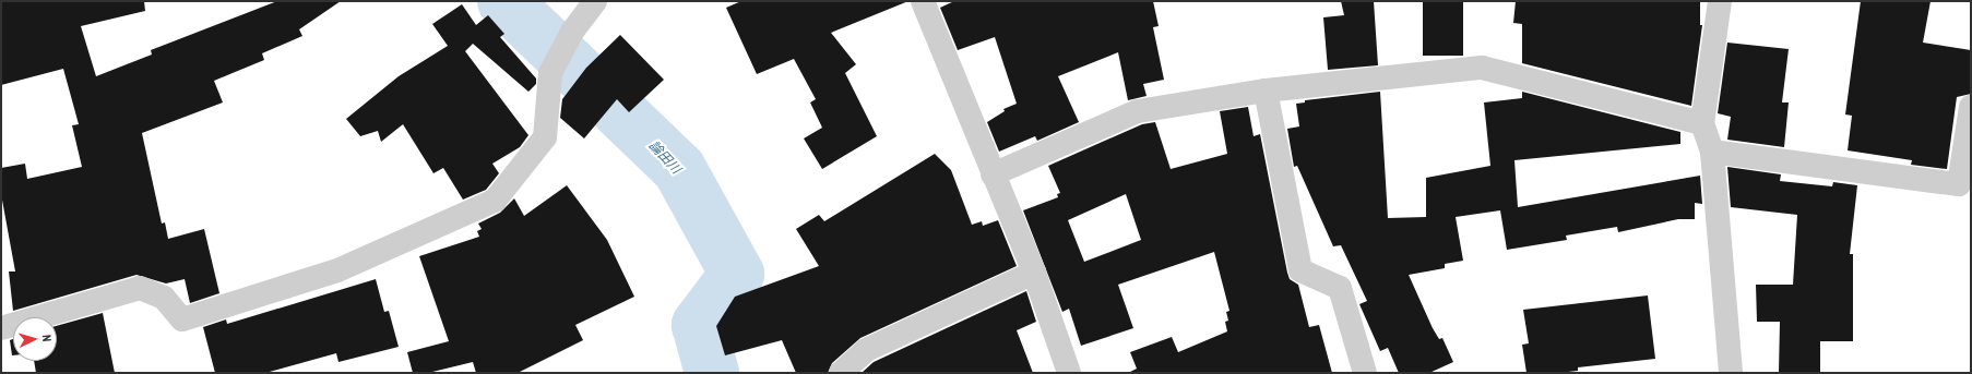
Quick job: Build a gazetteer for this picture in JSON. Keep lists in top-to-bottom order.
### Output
{
  "water": ["論田川"],
  "north": "right"
}
